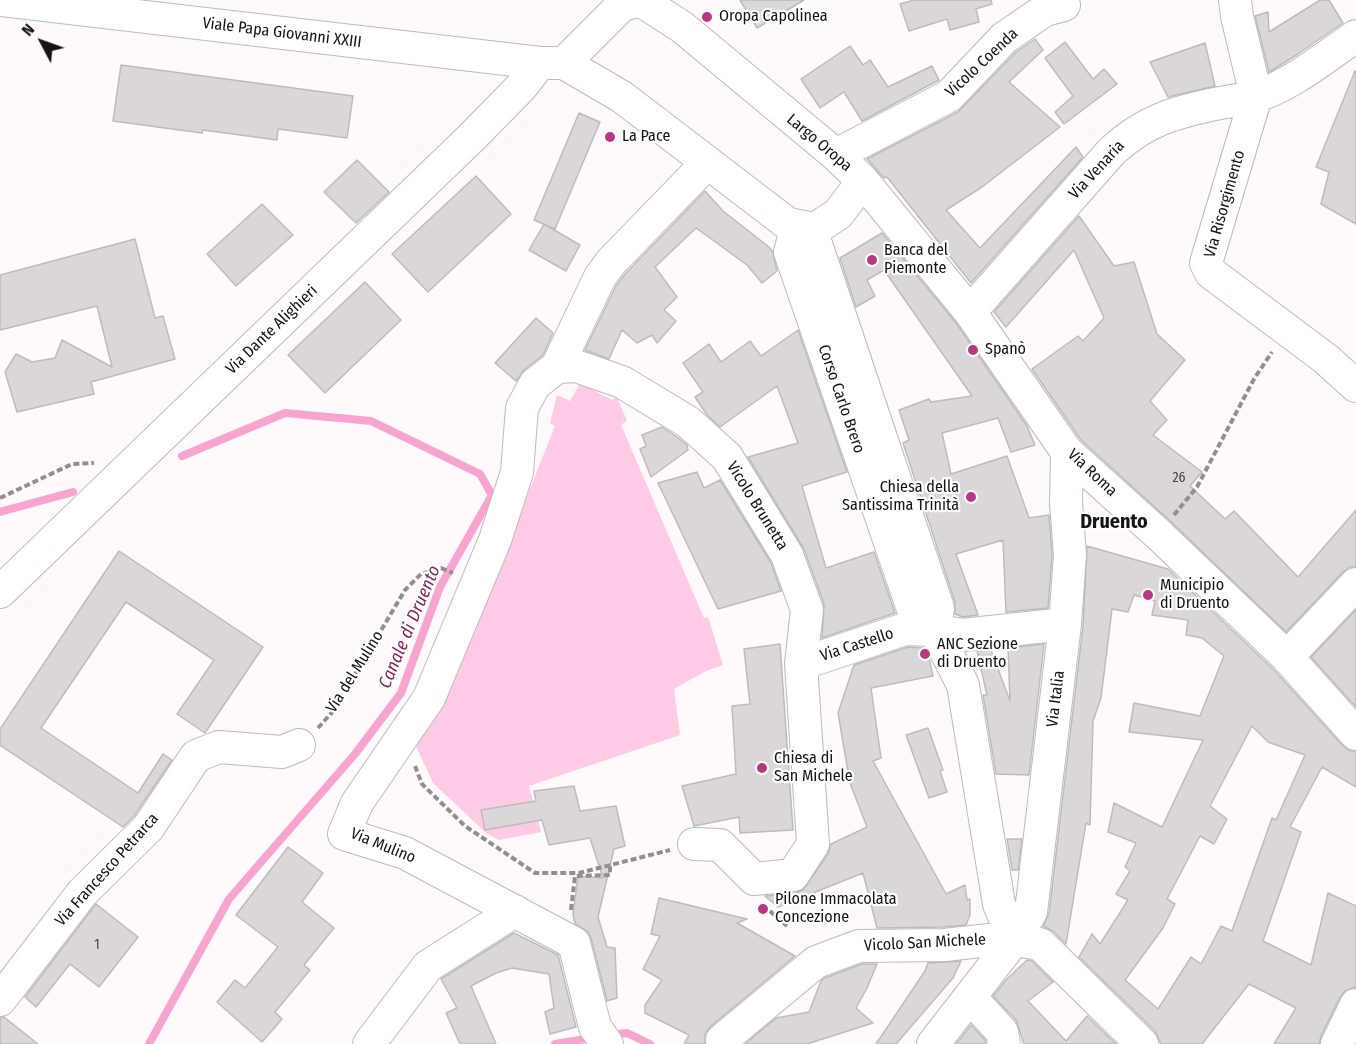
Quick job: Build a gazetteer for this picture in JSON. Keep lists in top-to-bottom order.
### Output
{
  "streets": {
    "street": [
      "Viale Papa Giovanni XXIII",
      "Vicolo Coenda",
      "Largo Oropa",
      "Via Venaria",
      "Via Risorgimento",
      "Via Dante Alighieri",
      "Corso Carlo Brero",
      "Via Roma",
      "Vicolo Brunetta",
      "Via Castello",
      "Via Italia",
      "Via Mulino",
      "Via Francesco Petrarca",
      "Vicolo San Michele"
    ],
    "path": ["Via del Mulino"]
  },
  "crossings": [
    ["Viale Papa Giovanni XXIII", "Largo Oropa"],
    ["Viale Papa Giovanni XXIII", "Via Dante Alighieri"],
    ["Vicolo Coenda", "Largo Oropa"],
    ["Largo Oropa", "Via Dante Alighieri"],
    ["Largo Oropa", "Corso Carlo Brero"],
    ["Largo Oropa", "Via Roma"],
    ["Via Venaria", "Via Risorgimento"],
    ["Via Venaria", "Via Roma"],
    ["Corso Carlo Brero", "Via Castello"],
    ["Corso Carlo Brero", "Via Italia"],
    ["Corso Carlo Brero", "Vicolo San Michele"],
    ["Via Roma", "Via Italia"],
    ["Vicolo Brunetta", "Via Castello"],
    ["Vicolo Brunetta", "Via Mulino"],
    ["Via Castello", "Via Italia"],
    ["Via del Mulino", "Via Francesco Petrarca"],
    ["Via Italia", "Vicolo San Michele"]
  ],
  "districts": ["Druento"],
  "water": ["Canale di Druento"],
  "places": [
    "Oropa Capolinea",
    "La Pace",
    "Banca del Piemonte",
    "Spanò",
    "Chiesa della Santissima Trinità",
    "Municipio di Druento",
    "ANC Sezione di Druento",
    "Chiesa di San Michele",
    "Pilone Immacolata Concezione"
  ],
  "house_numbers": ["26", "1"],
  "north": "top left"
}
